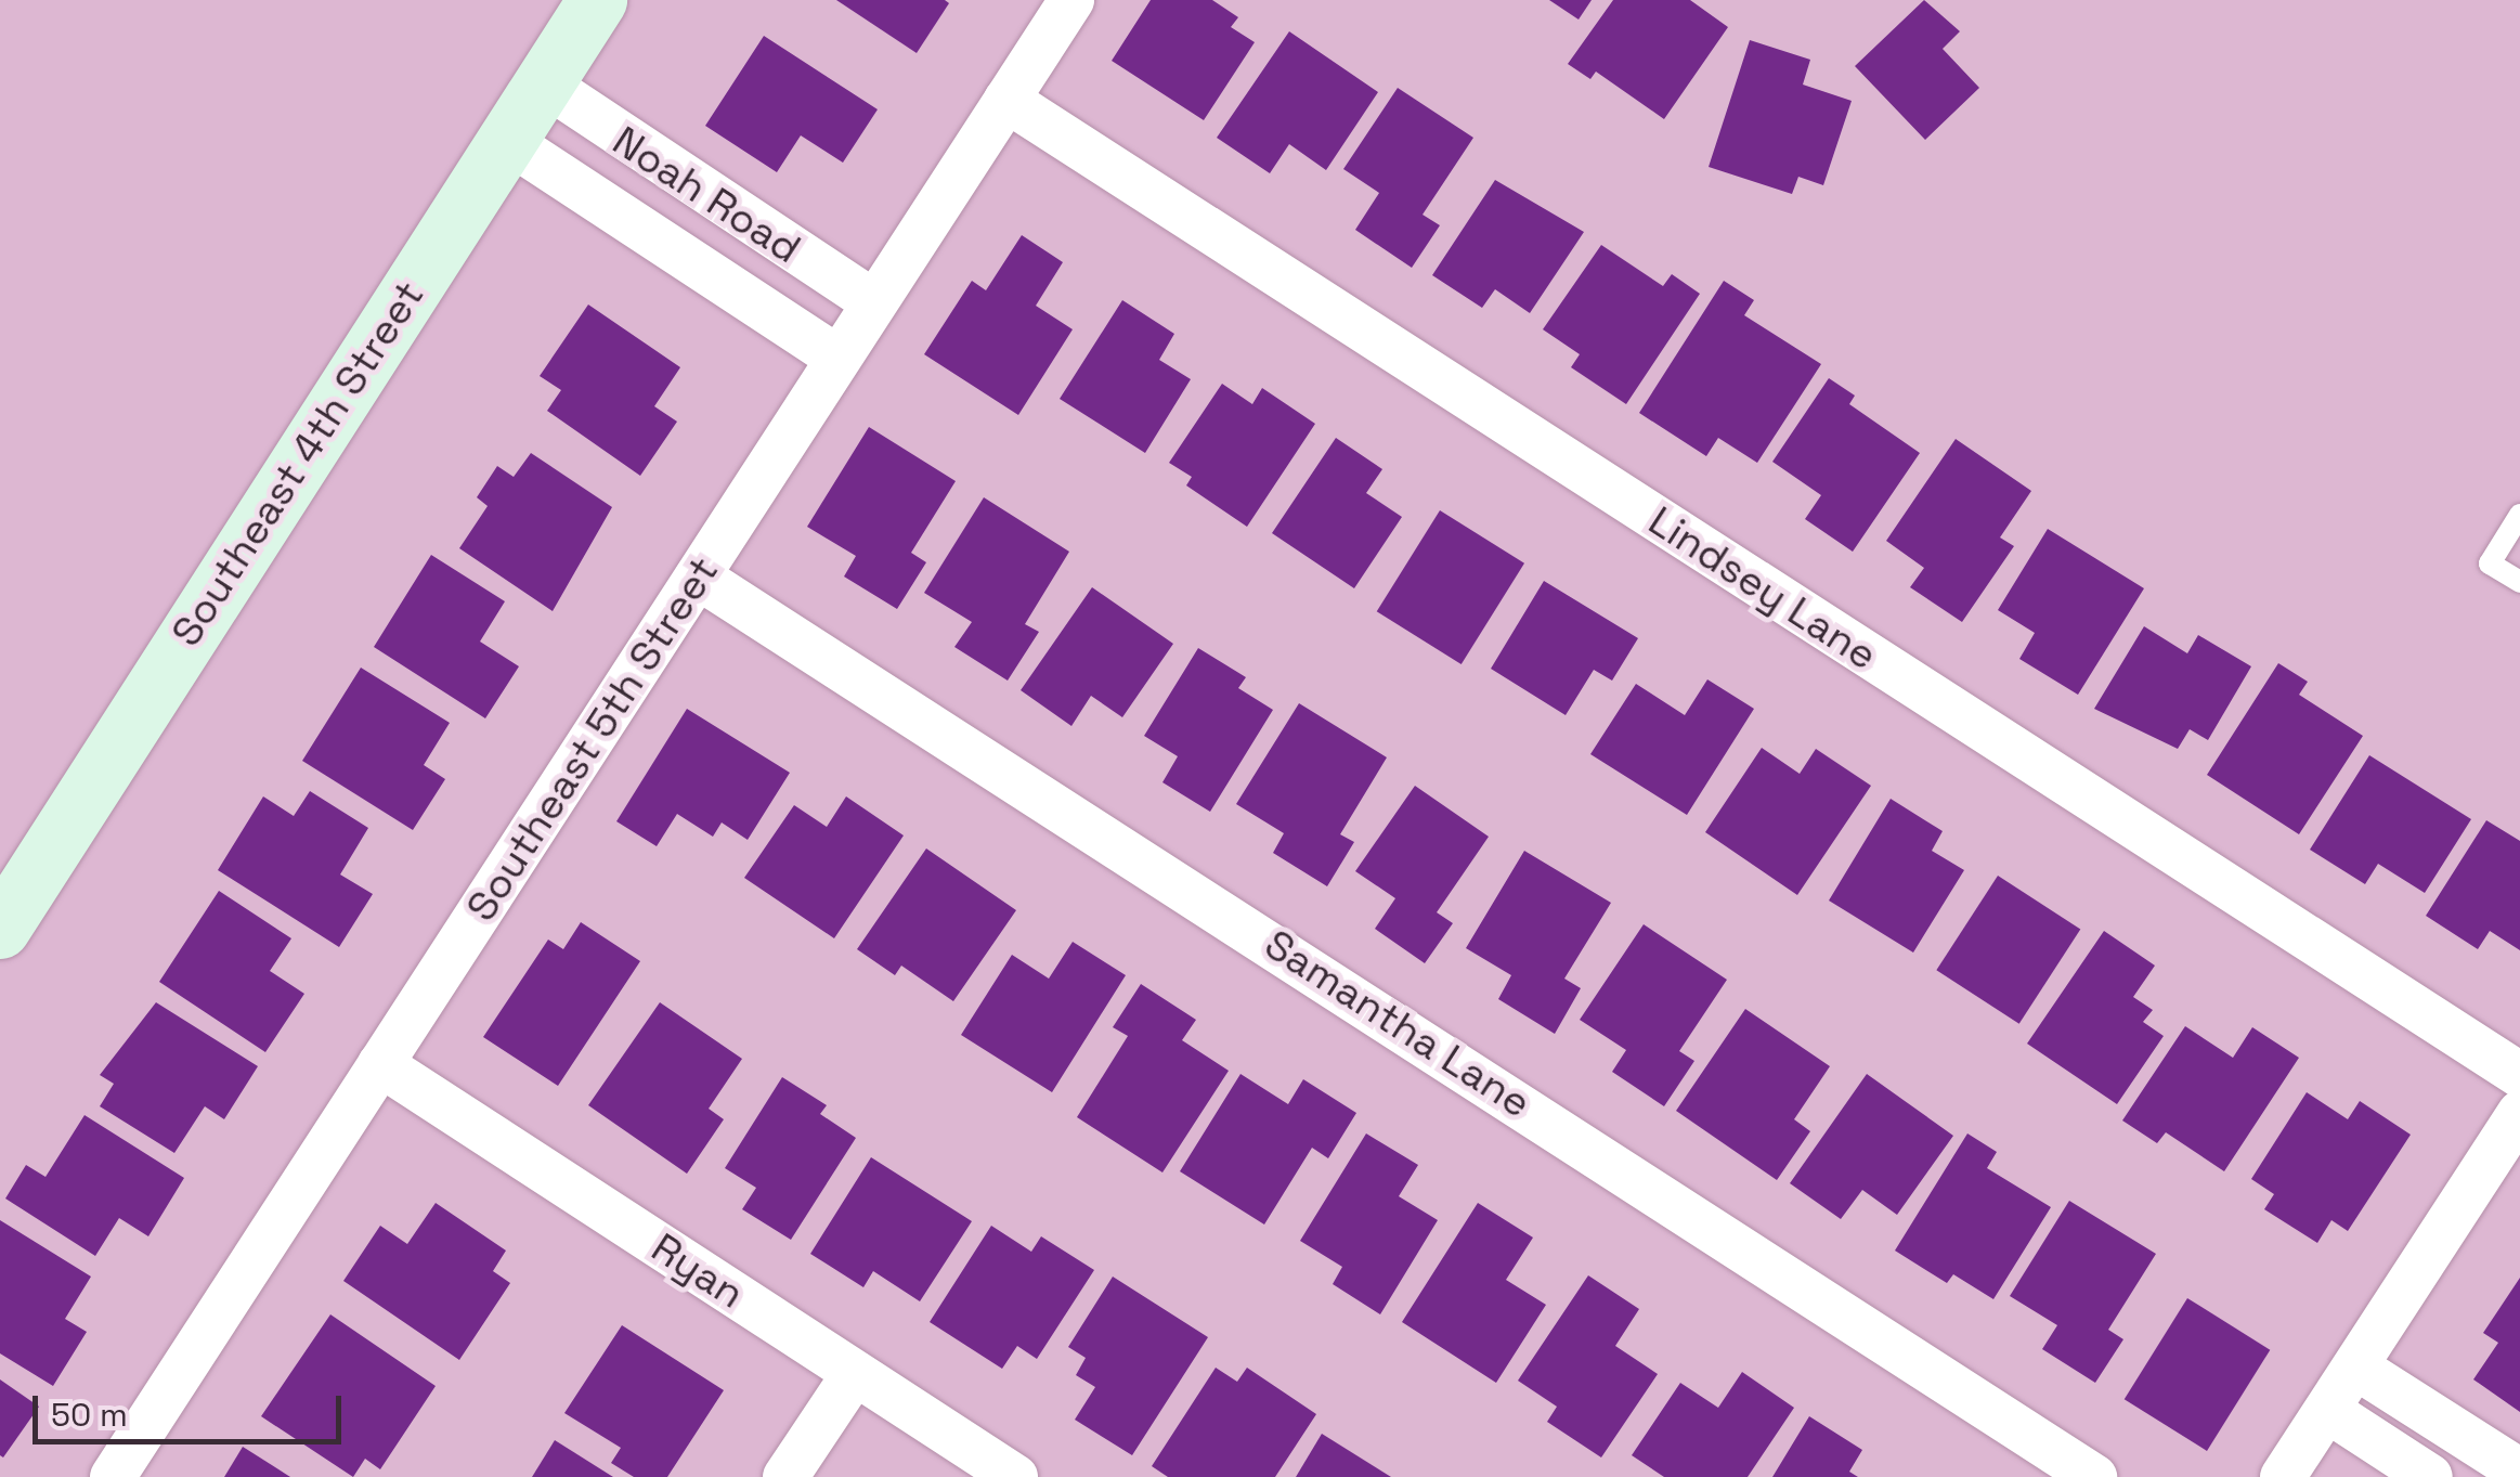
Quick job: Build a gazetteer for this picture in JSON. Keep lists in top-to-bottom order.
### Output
{
  "streets": {
    "main road": ["Southeast 4th Street"],
    "street": [
      "Noah Road",
      "Lindsey Lane",
      "Southeast 5th Street",
      "Samantha Lane",
      "Ryan"
    ]
  },
  "crossings": [
    ["Noah Road", "Southeast 4th Street"],
    ["Noah Road", "Southeast 5th Street"],
    ["Lindsey Lane", "Southeast 5th Street"],
    ["Southeast 5th Street", "Samantha Lane"],
    ["Southeast 5th Street", "Ryan"]
  ],
  "scale_bar": "50 m"
}
